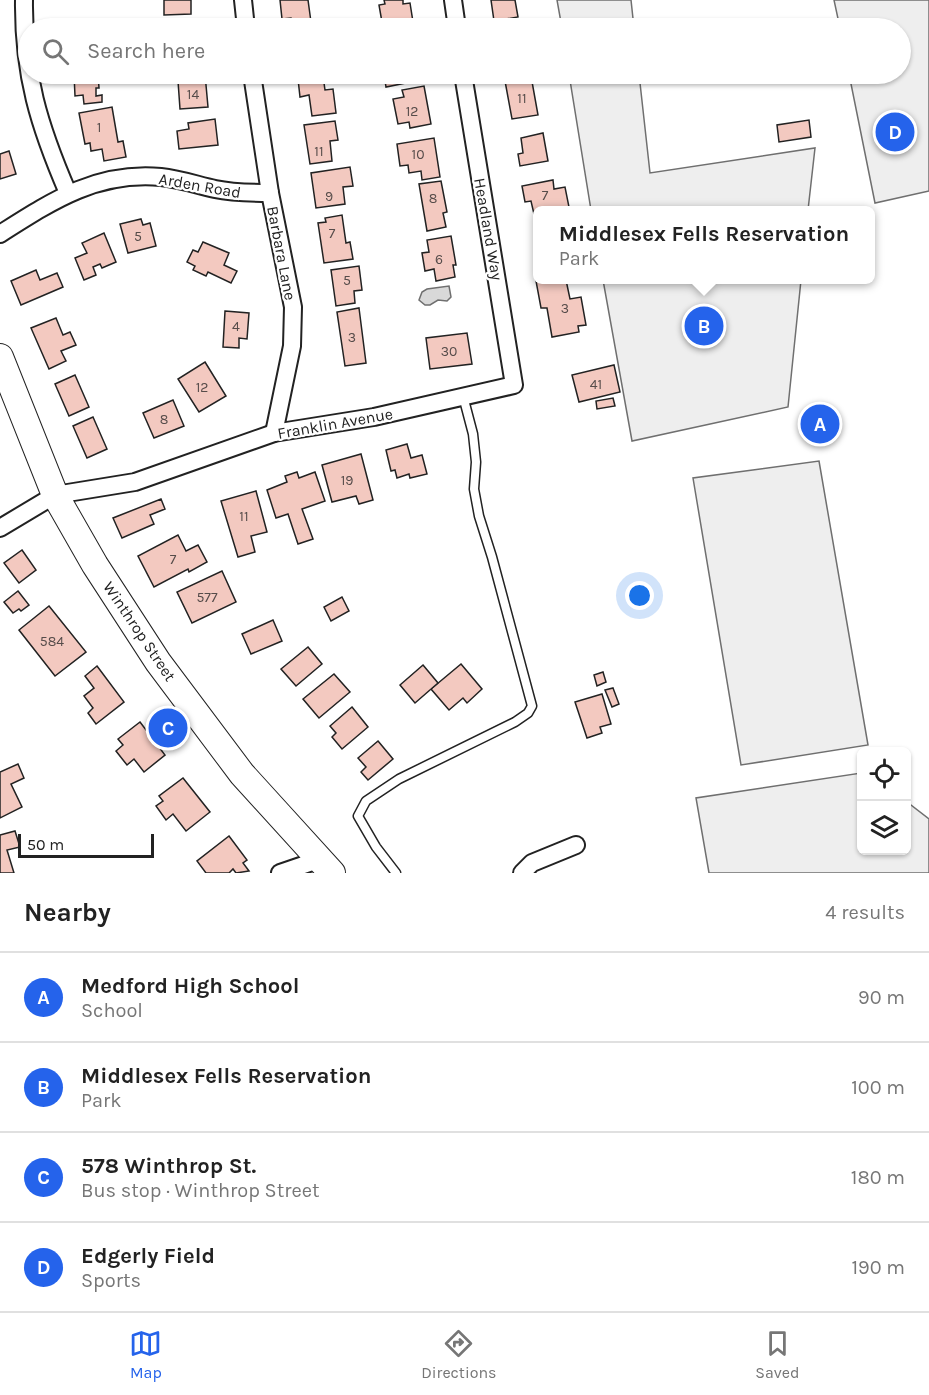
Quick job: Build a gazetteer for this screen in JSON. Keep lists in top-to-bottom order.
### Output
{
  "streets": {
    "main road": ["Winthrop Street"],
    "street": [
      "Arden Road",
      "Headland Way",
      "Barbara Lane",
      "Franklin Avenue"
    ]
  },
  "crossings": [
    ["Arden Road", "Barbara Lane"],
    ["Headland Way", "Franklin Avenue"],
    ["Barbara Lane", "Franklin Avenue"],
    ["Franklin Avenue", "Winthrop Street"]
  ],
  "house_numbers": [
    "14",
    "11",
    "12",
    "1",
    "11",
    "10",
    "7",
    "9",
    "8",
    "7",
    "5",
    "6",
    "5",
    "3",
    "4",
    "3",
    "30",
    "41",
    "12",
    "8",
    "19",
    "11",
    "7",
    "577",
    "584"
  ],
  "scale_bar": "50 m",
  "page": {
    "search": "Search here",
    "pins": [
      "D",
      "B",
      "A",
      "C"
    ],
    "popup": ["Middlesex Fells Reservation", "Park"],
    "scale": "50 m",
    "heading": ["Nearby", "4 results"],
    "list": [
      {
        "mark": "A",
        "name": "Medford High School",
        "note": "School",
        "value": "90 m"
      },
      {
        "mark": "B",
        "name": "Middlesex Fells Reservation",
        "note": "Park",
        "value": "100 m"
      },
      {
        "mark": "C",
        "name": "578 Winthrop St.",
        "note": "Bus stop · Winthrop Street",
        "value": "180 m"
      },
      {
        "mark": "D",
        "name": "Edgerly Field",
        "note": "Sports",
        "value": "190 m"
      }
    ],
    "nav": ["Map", "Directions", "Saved"]
  }
}
